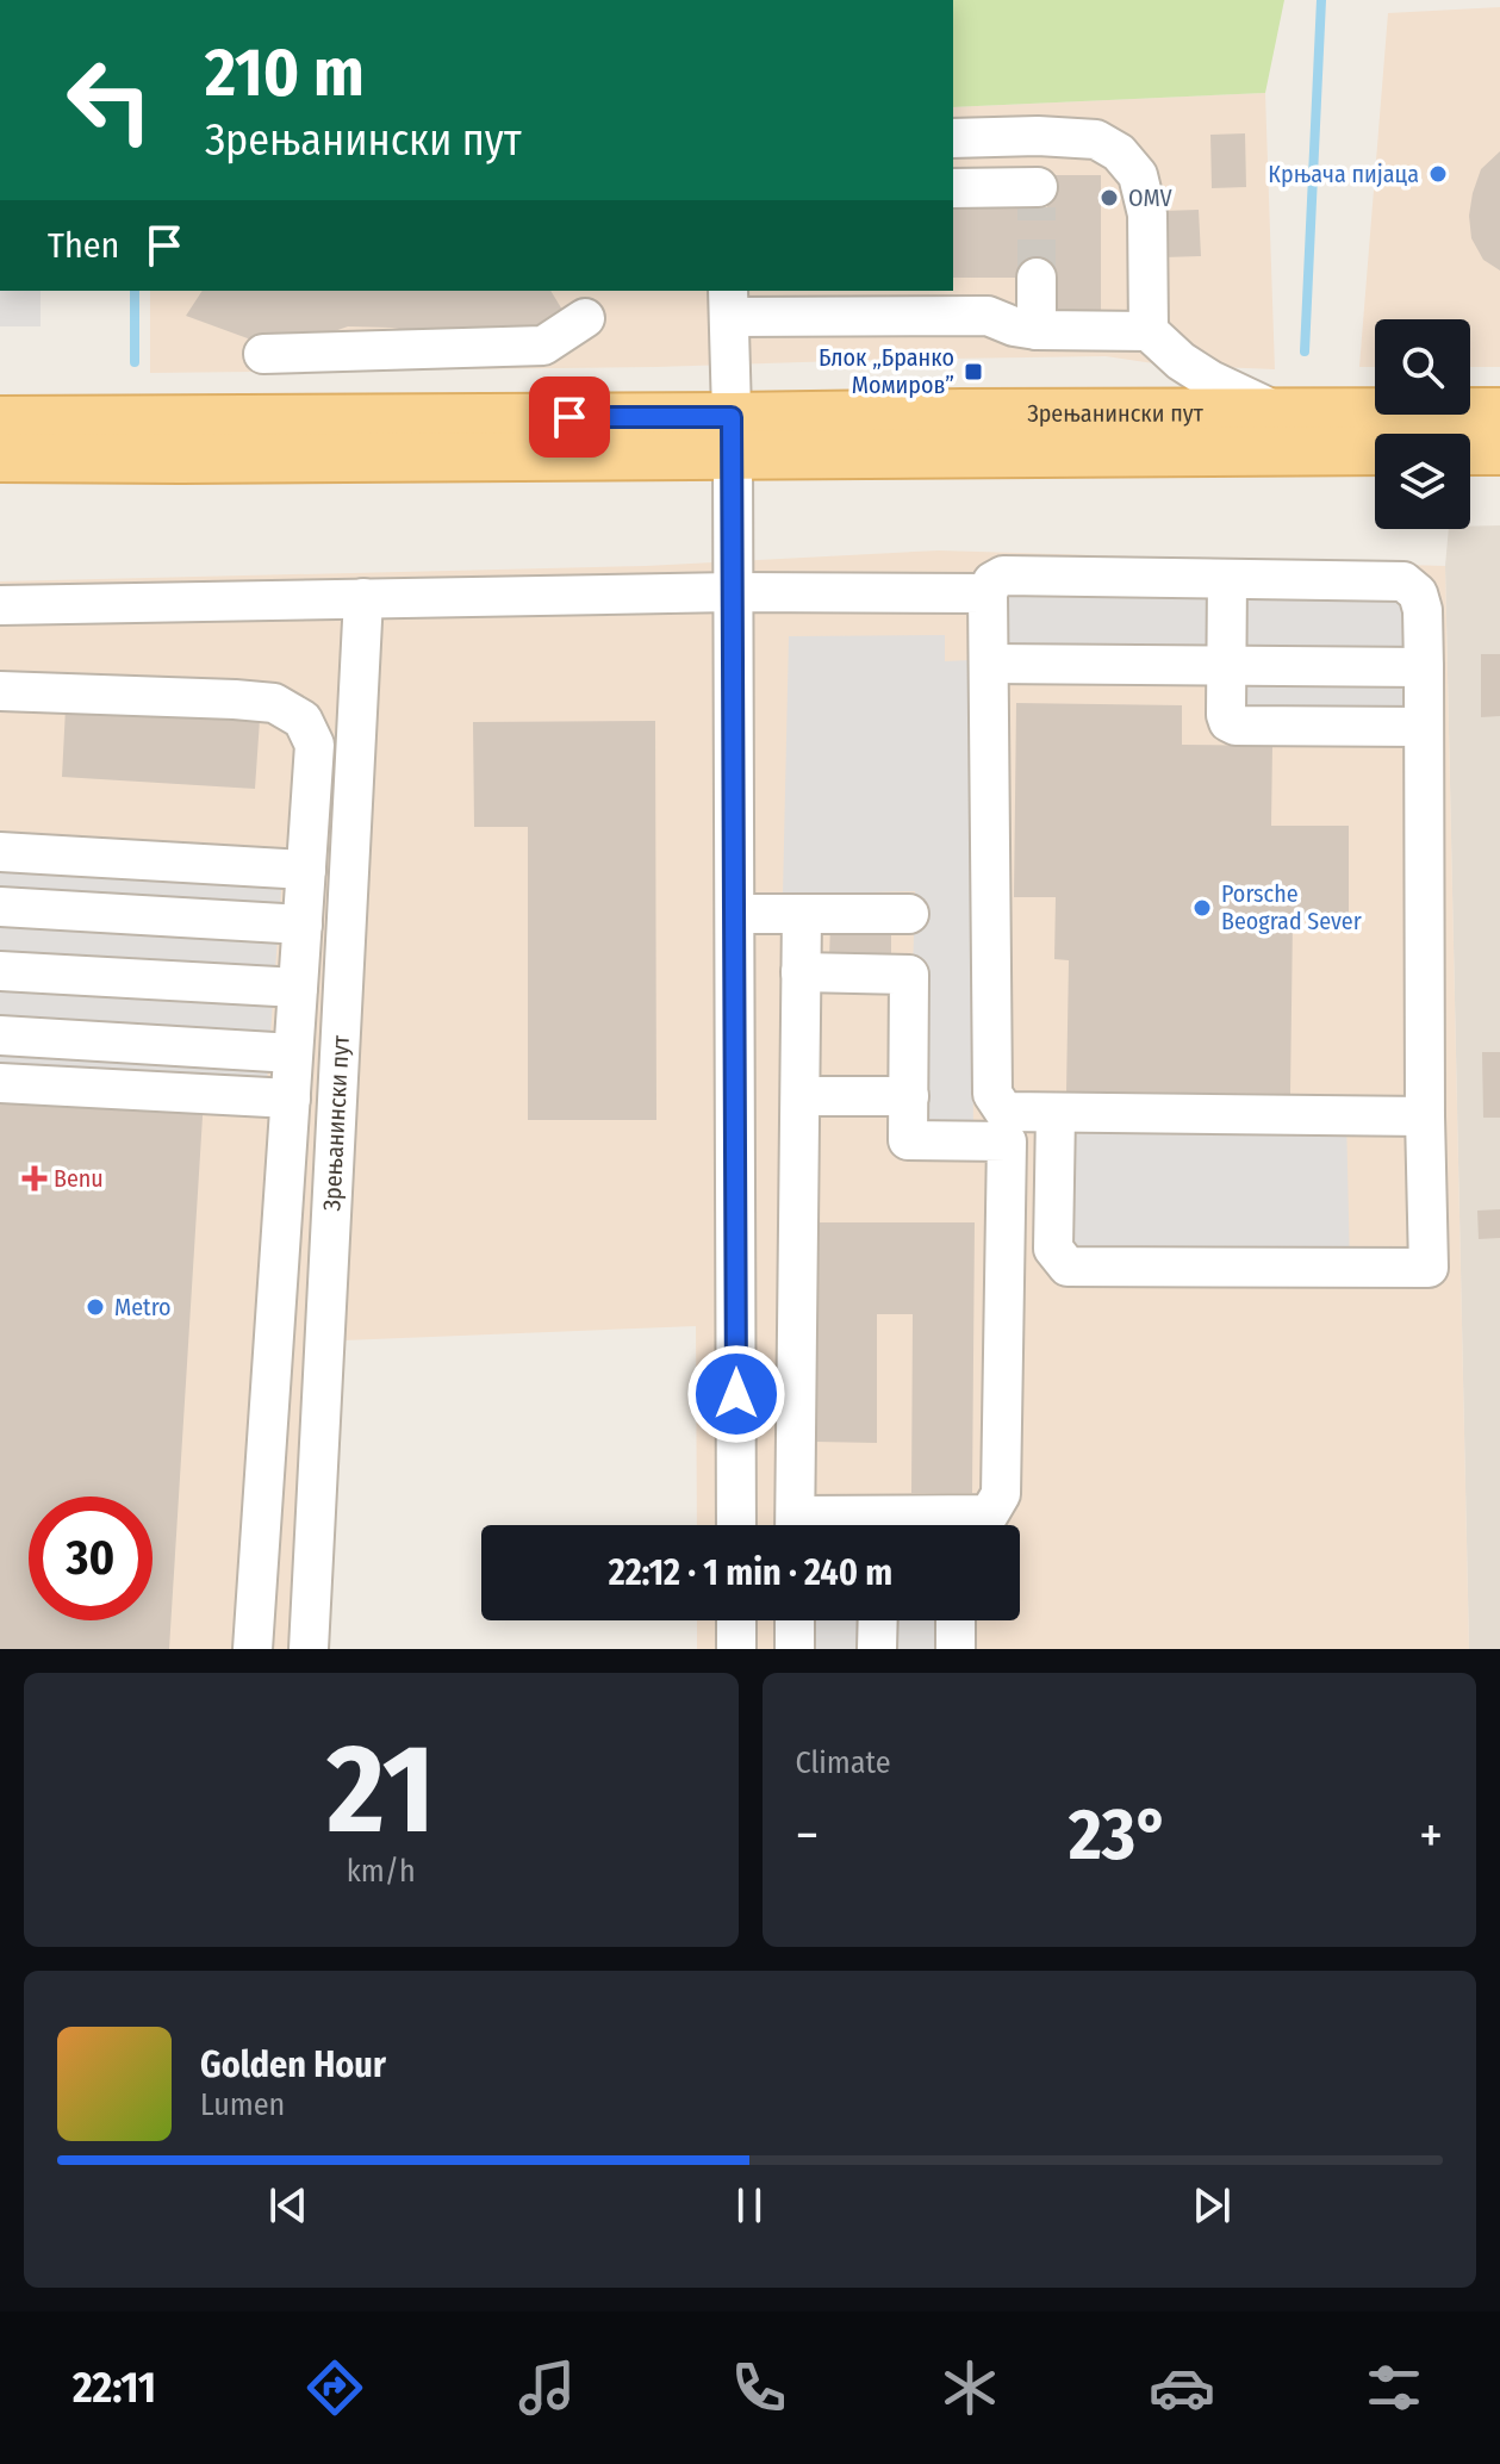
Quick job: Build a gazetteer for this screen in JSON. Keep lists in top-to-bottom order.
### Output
{
  "streets": {
    "main road": ["Зрењанински пут"]
  },
  "places": {
    "other": [
      "Крњача пијаца",
      "OMV",
      "Porsche Beograd Sever",
      "Metro"
    ],
    "transit": ["Блок „Бранко Момиров”"],
    "health": ["Benu"]
  },
  "page": {
    "turn": ["210 m", "Зрењанински пут"],
    "then": "Then",
    "limit": "30",
    "trip": "22:12 · 1 min · 240 m",
    "tile": [
      ["21", "km/h"],
      "Climate"
    ],
    "heat": ["−", "23°", "+"],
    "song": ["Golden Hour", "Lumen"],
    "tabs": "22:11"
  }
}
